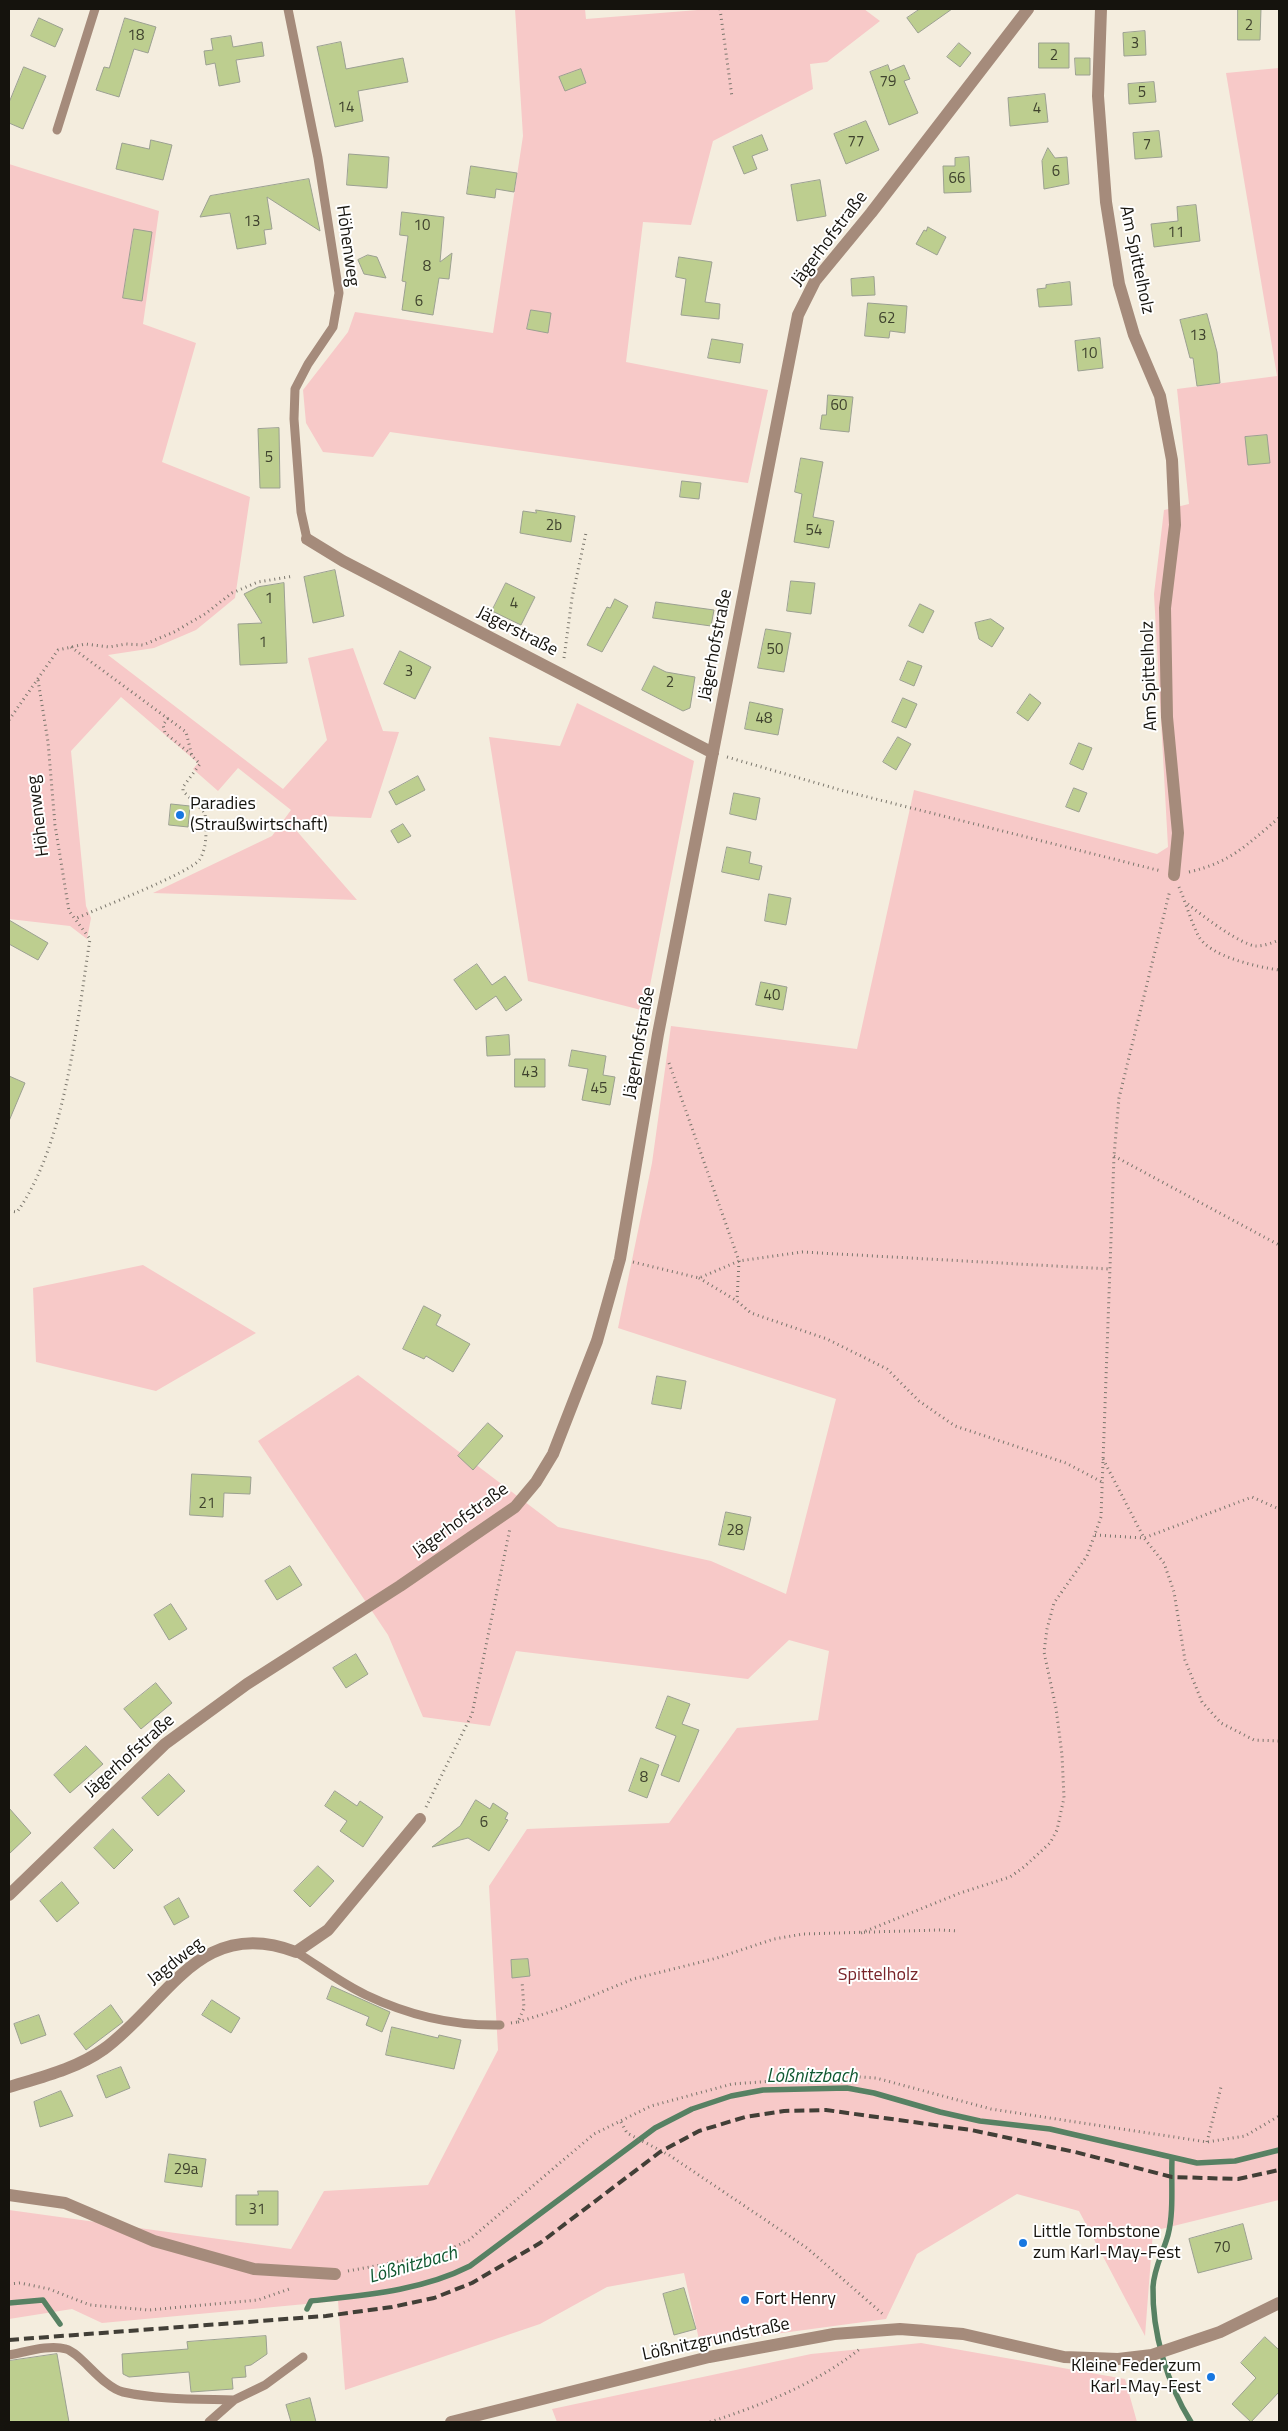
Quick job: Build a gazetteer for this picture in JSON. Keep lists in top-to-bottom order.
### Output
{
  "streets": {
    "street": [
      "Jägerhofstraße",
      "Am Spittelholz",
      "Jägerstraße",
      "Jagdweg",
      "Lößnitzgrundstraße"
    ],
    "lane": ["Höhenweg"]
  },
  "crossings": [
    ["Jägerhofstraße", "Jägerstraße"],
    ["Höhenweg", "Jägerstraße"]
  ],
  "water": ["Lößnitzbach"],
  "parks": ["Spittelholz"],
  "places": [
    "Paradies (Straußwirtschaft)",
    "Little Tombstone zum Karl-May-Fest",
    "Fort Henry",
    "Kleine Feder zum Karl-May-Fest"
  ],
  "house_numbers": [
    "2",
    "18",
    "3",
    "2",
    "79",
    "5",
    "14",
    "4",
    "77",
    "7",
    "6",
    "66",
    "13",
    "10",
    "11",
    "8",
    "6",
    "62",
    "13",
    "10",
    "60",
    "5",
    "2b",
    "54",
    "1",
    "4",
    "1",
    "50",
    "3",
    "2",
    "48",
    "40",
    "43",
    "45",
    "21",
    "28",
    "8",
    "6",
    "29a",
    "31",
    "70"
  ]
}
